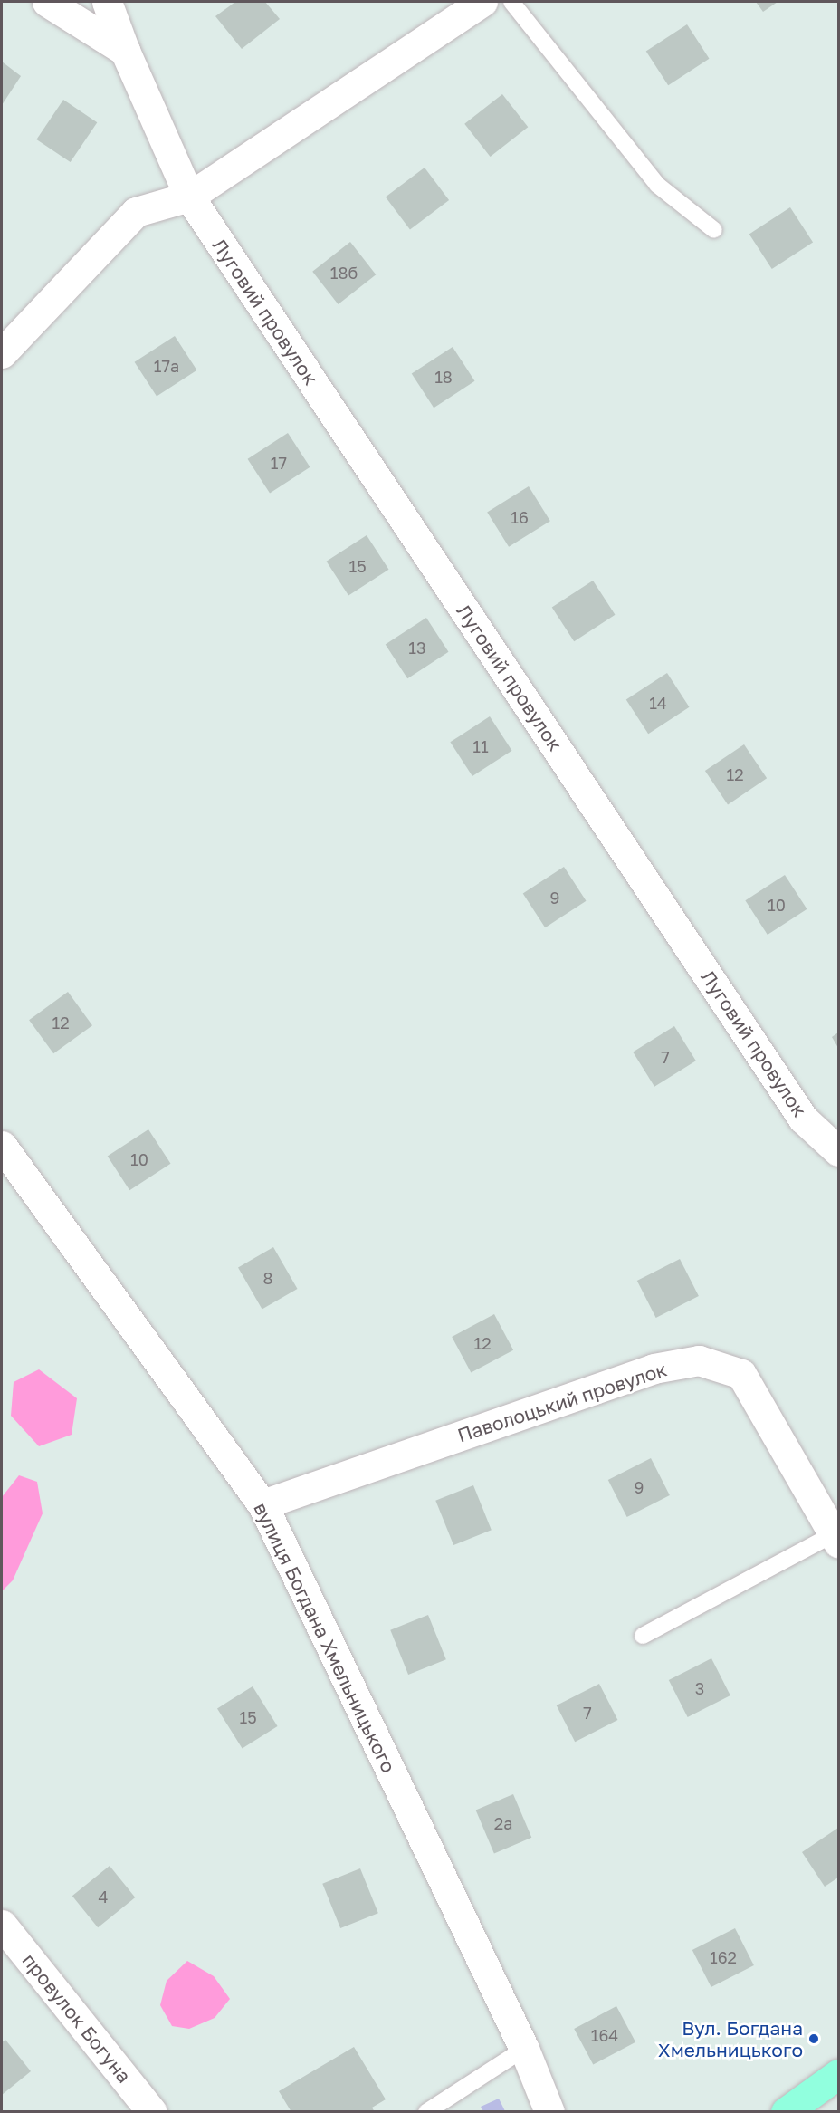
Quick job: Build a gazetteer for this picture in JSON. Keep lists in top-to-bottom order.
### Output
{
  "streets": {
    "street": [
      "Луговий провулок",
      "Паволоцький провулок",
      "вулиця Богдана Хмельницького",
      "провулок Богуна"
    ]
  },
  "crossings": [
    ["Паволоцький провулок", "вулиця Богдана Хмельницького"]
  ],
  "places": ["Вул. Богдана Хмельницького"],
  "house_numbers": [
    "18б",
    "17а",
    "18",
    "17",
    "16",
    "15",
    "13",
    "14",
    "11",
    "12",
    "9",
    "10",
    "12",
    "7",
    "10",
    "8",
    "12",
    "9",
    "3",
    "7",
    "15",
    "2а",
    "4",
    "162",
    "164"
  ]
}
